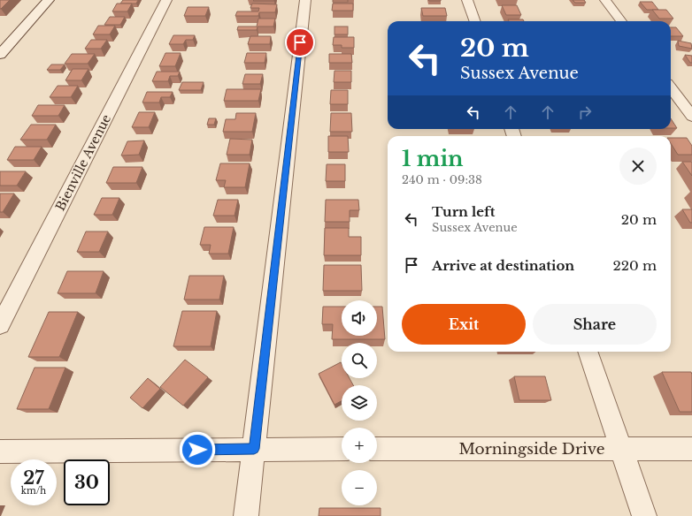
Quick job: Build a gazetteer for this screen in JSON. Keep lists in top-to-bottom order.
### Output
{
  "streets": {
    "street": ["Bienville Avenue", "Morningside Drive"]
  },
  "page": {
    "turn": ["20 m", "Sussex Avenue"],
    "heading": ["1 min", "240 m · 09:38"],
    "list": [
      {
        "name": "Turn left",
        "note": "Sussex Avenue",
        "value": "20 m"
      },
      {
        "name": "Arrive at destination",
        "value": "220 m"
      }
    ],
    "buttons": ["Exit", "Share"],
    "map_buttons": ["+", "−"],
    "speed": "27 km/h",
    "limit": "30"
  }
}
